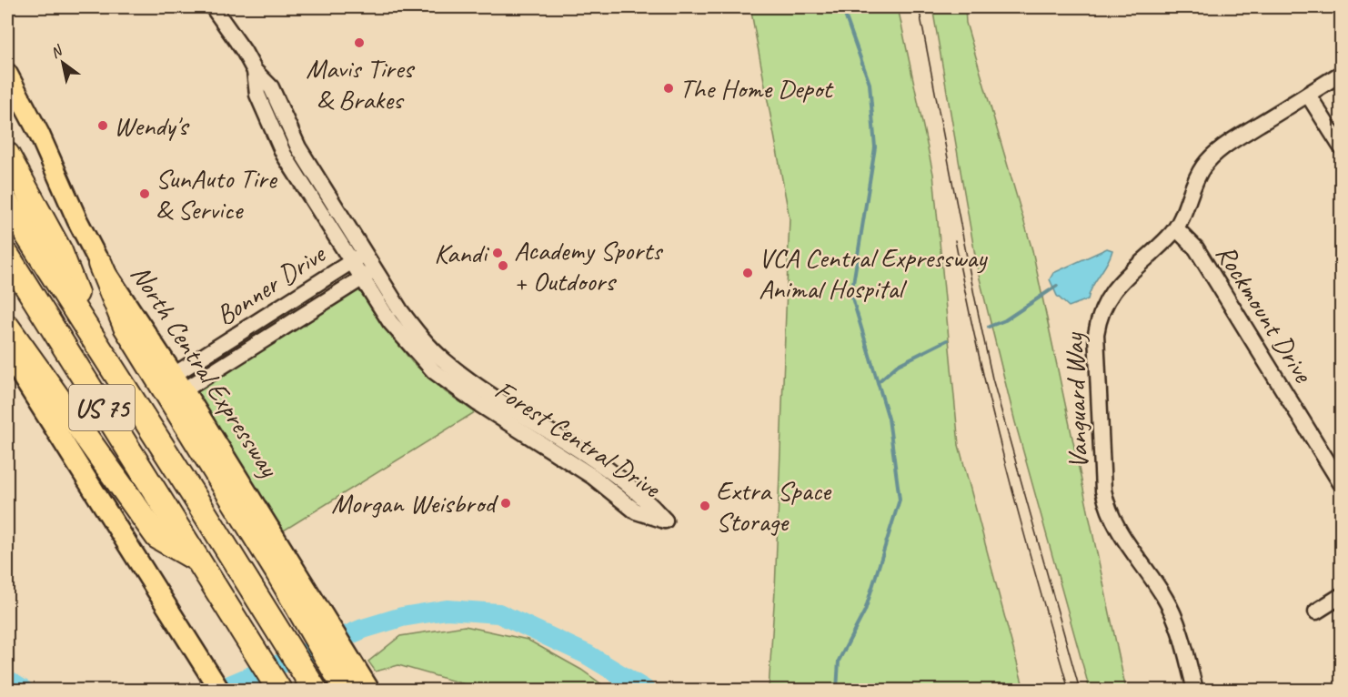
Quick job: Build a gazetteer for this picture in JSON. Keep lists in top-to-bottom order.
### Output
{
  "streets": {
    "highway": ["US 75"],
    "main road": ["North Central Expressway"],
    "street": [
      "Bonner Drive",
      "Rockmount Drive",
      "Vanguard Way",
      "Forest Central Drive"
    ]
  },
  "crossings": [
    ["Bonner Drive", "North Central Expressway"],
    ["Bonner Drive", "Forest Central Drive"],
    ["Rockmount Drive", "Vanguard Way"]
  ],
  "places": [
    "Mavis Tires & Brakes",
    "The Home Depot",
    "Wendy's",
    "SunAuto Tire & Service",
    "Kandi",
    "Academy Sports + Outdoors",
    "VCA Central Expressway Animal Hospital",
    "Morgan Weisbrod",
    "Extra Space Storage"
  ],
  "north": "top left"
}
